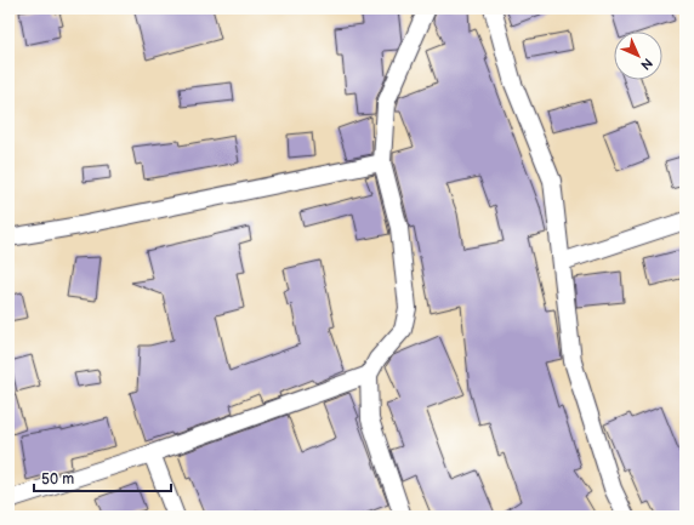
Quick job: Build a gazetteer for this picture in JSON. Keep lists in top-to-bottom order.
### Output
{
  "scale_bar": "50 m",
  "north": "bottom right"
}
